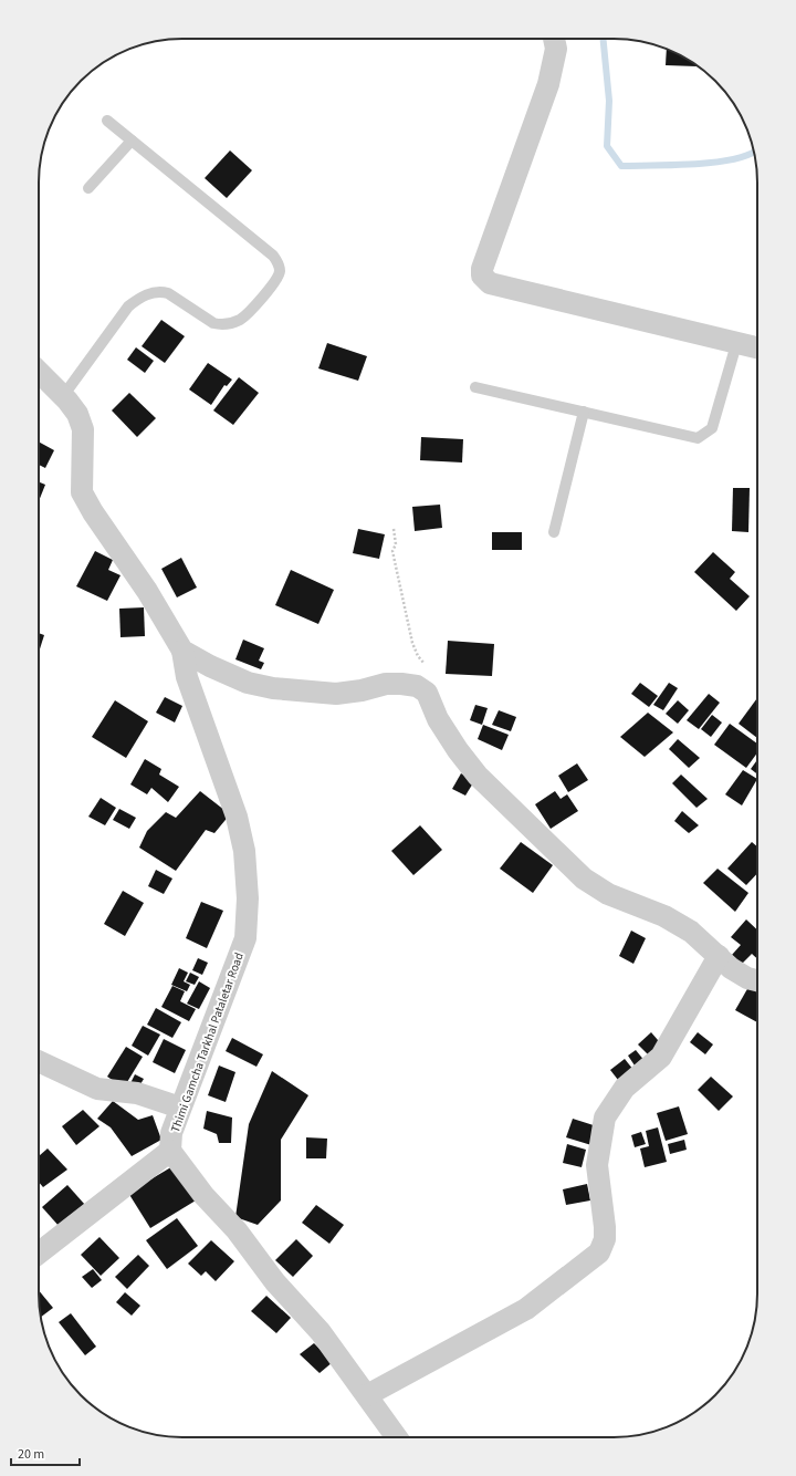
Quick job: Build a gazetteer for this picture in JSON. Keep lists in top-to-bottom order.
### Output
{
  "streets": {
    "street": ["Thimi Gamcha Tarkhal Pataletar Road"]
  },
  "scale_bar": "20 m"
}
